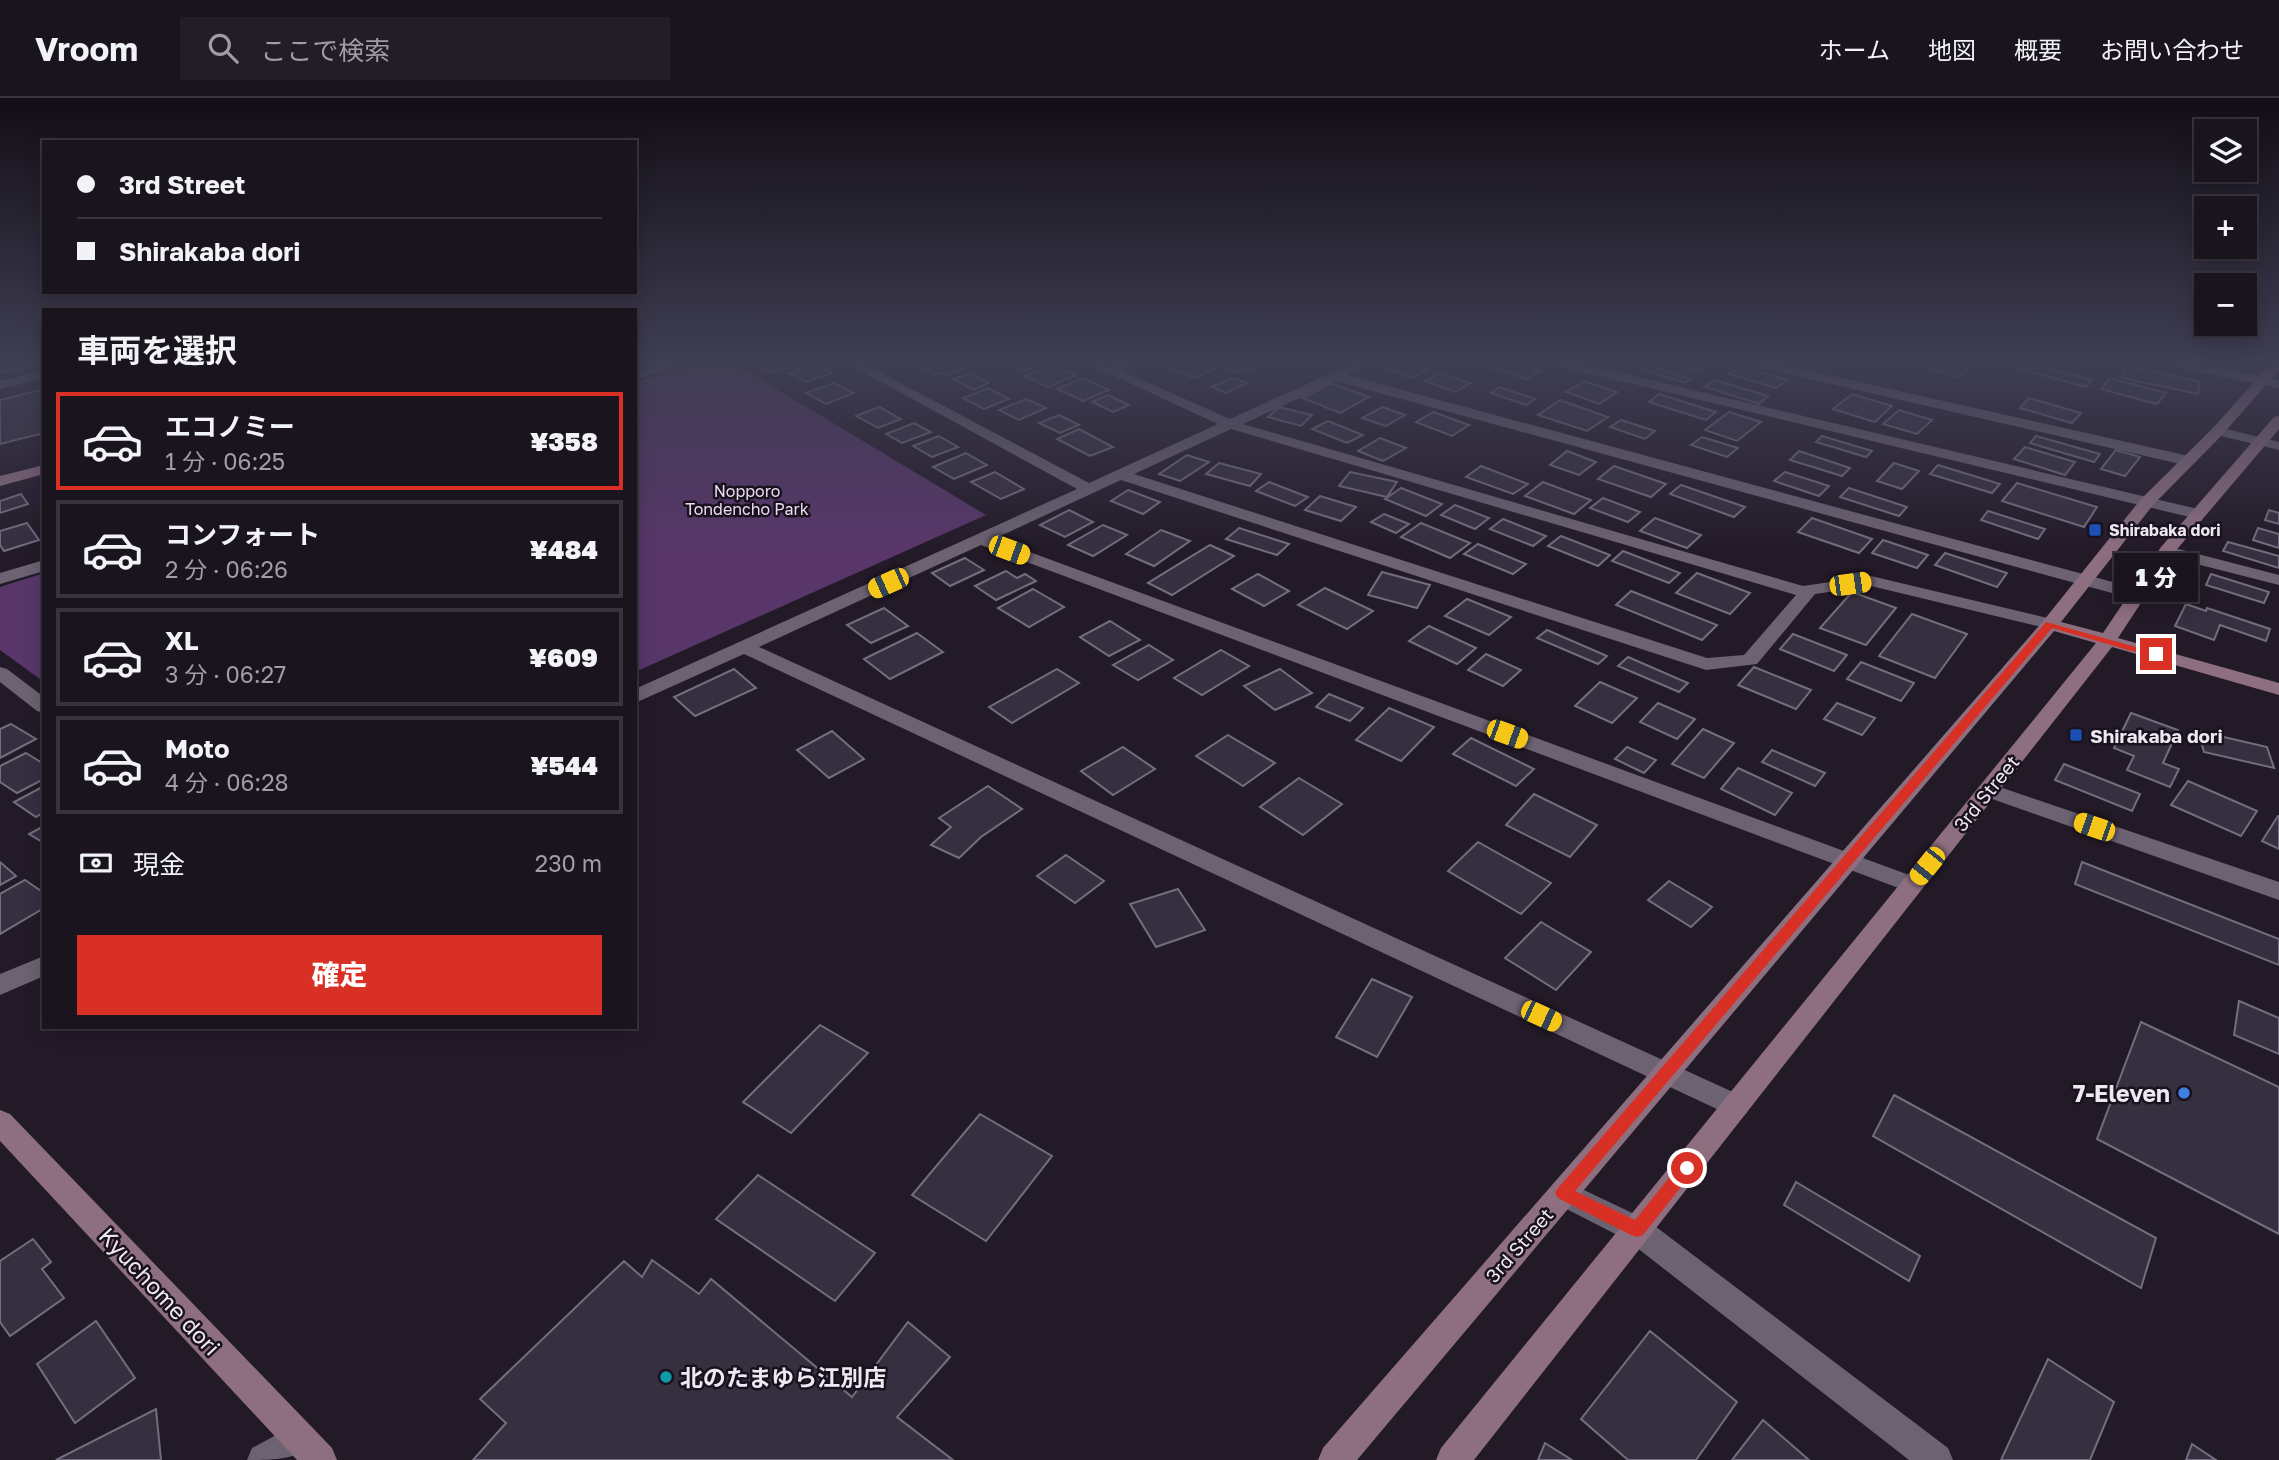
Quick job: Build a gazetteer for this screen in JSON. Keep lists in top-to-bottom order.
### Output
{
  "streets": {
    "street": ["3rd Street", "Kyuchome dori"]
  },
  "parks": ["Nopporo Tondencho Park"],
  "places": {
    "transit": ["Shirabaka dori", "Shirakaba dori"],
    "other": ["7-Eleven", "北のたまゆら江別店"]
  },
  "page": {
    "header": "Vroom",
    "search": "ここで検索",
    "nav": [
      "ホーム",
      "地図",
      "概要",
      "お問い合わせ"
    ],
    "map_buttons": ["+", "−"],
    "banner": ["3rd Street", "Shirakaba dori"],
    "heading": "車両を選択",
    "list": [
      {
        "name": "エコノミー",
        "note": "1 分 · 06:25",
        "value": "¥358"
      },
      {
        "name": "コンフォート",
        "note": "2 分 · 06:26",
        "value": "¥484"
      },
      {
        "name": "XL",
        "note": "3 分 · 06:27",
        "value": "¥609"
      },
      {
        "name": "Moto",
        "note": "4 分 · 06:28",
        "value": "¥544"
      }
    ],
    "bubble": "1 分",
    "pay": ["現金", "230 m"],
    "buttons": "確定"
  }
}
